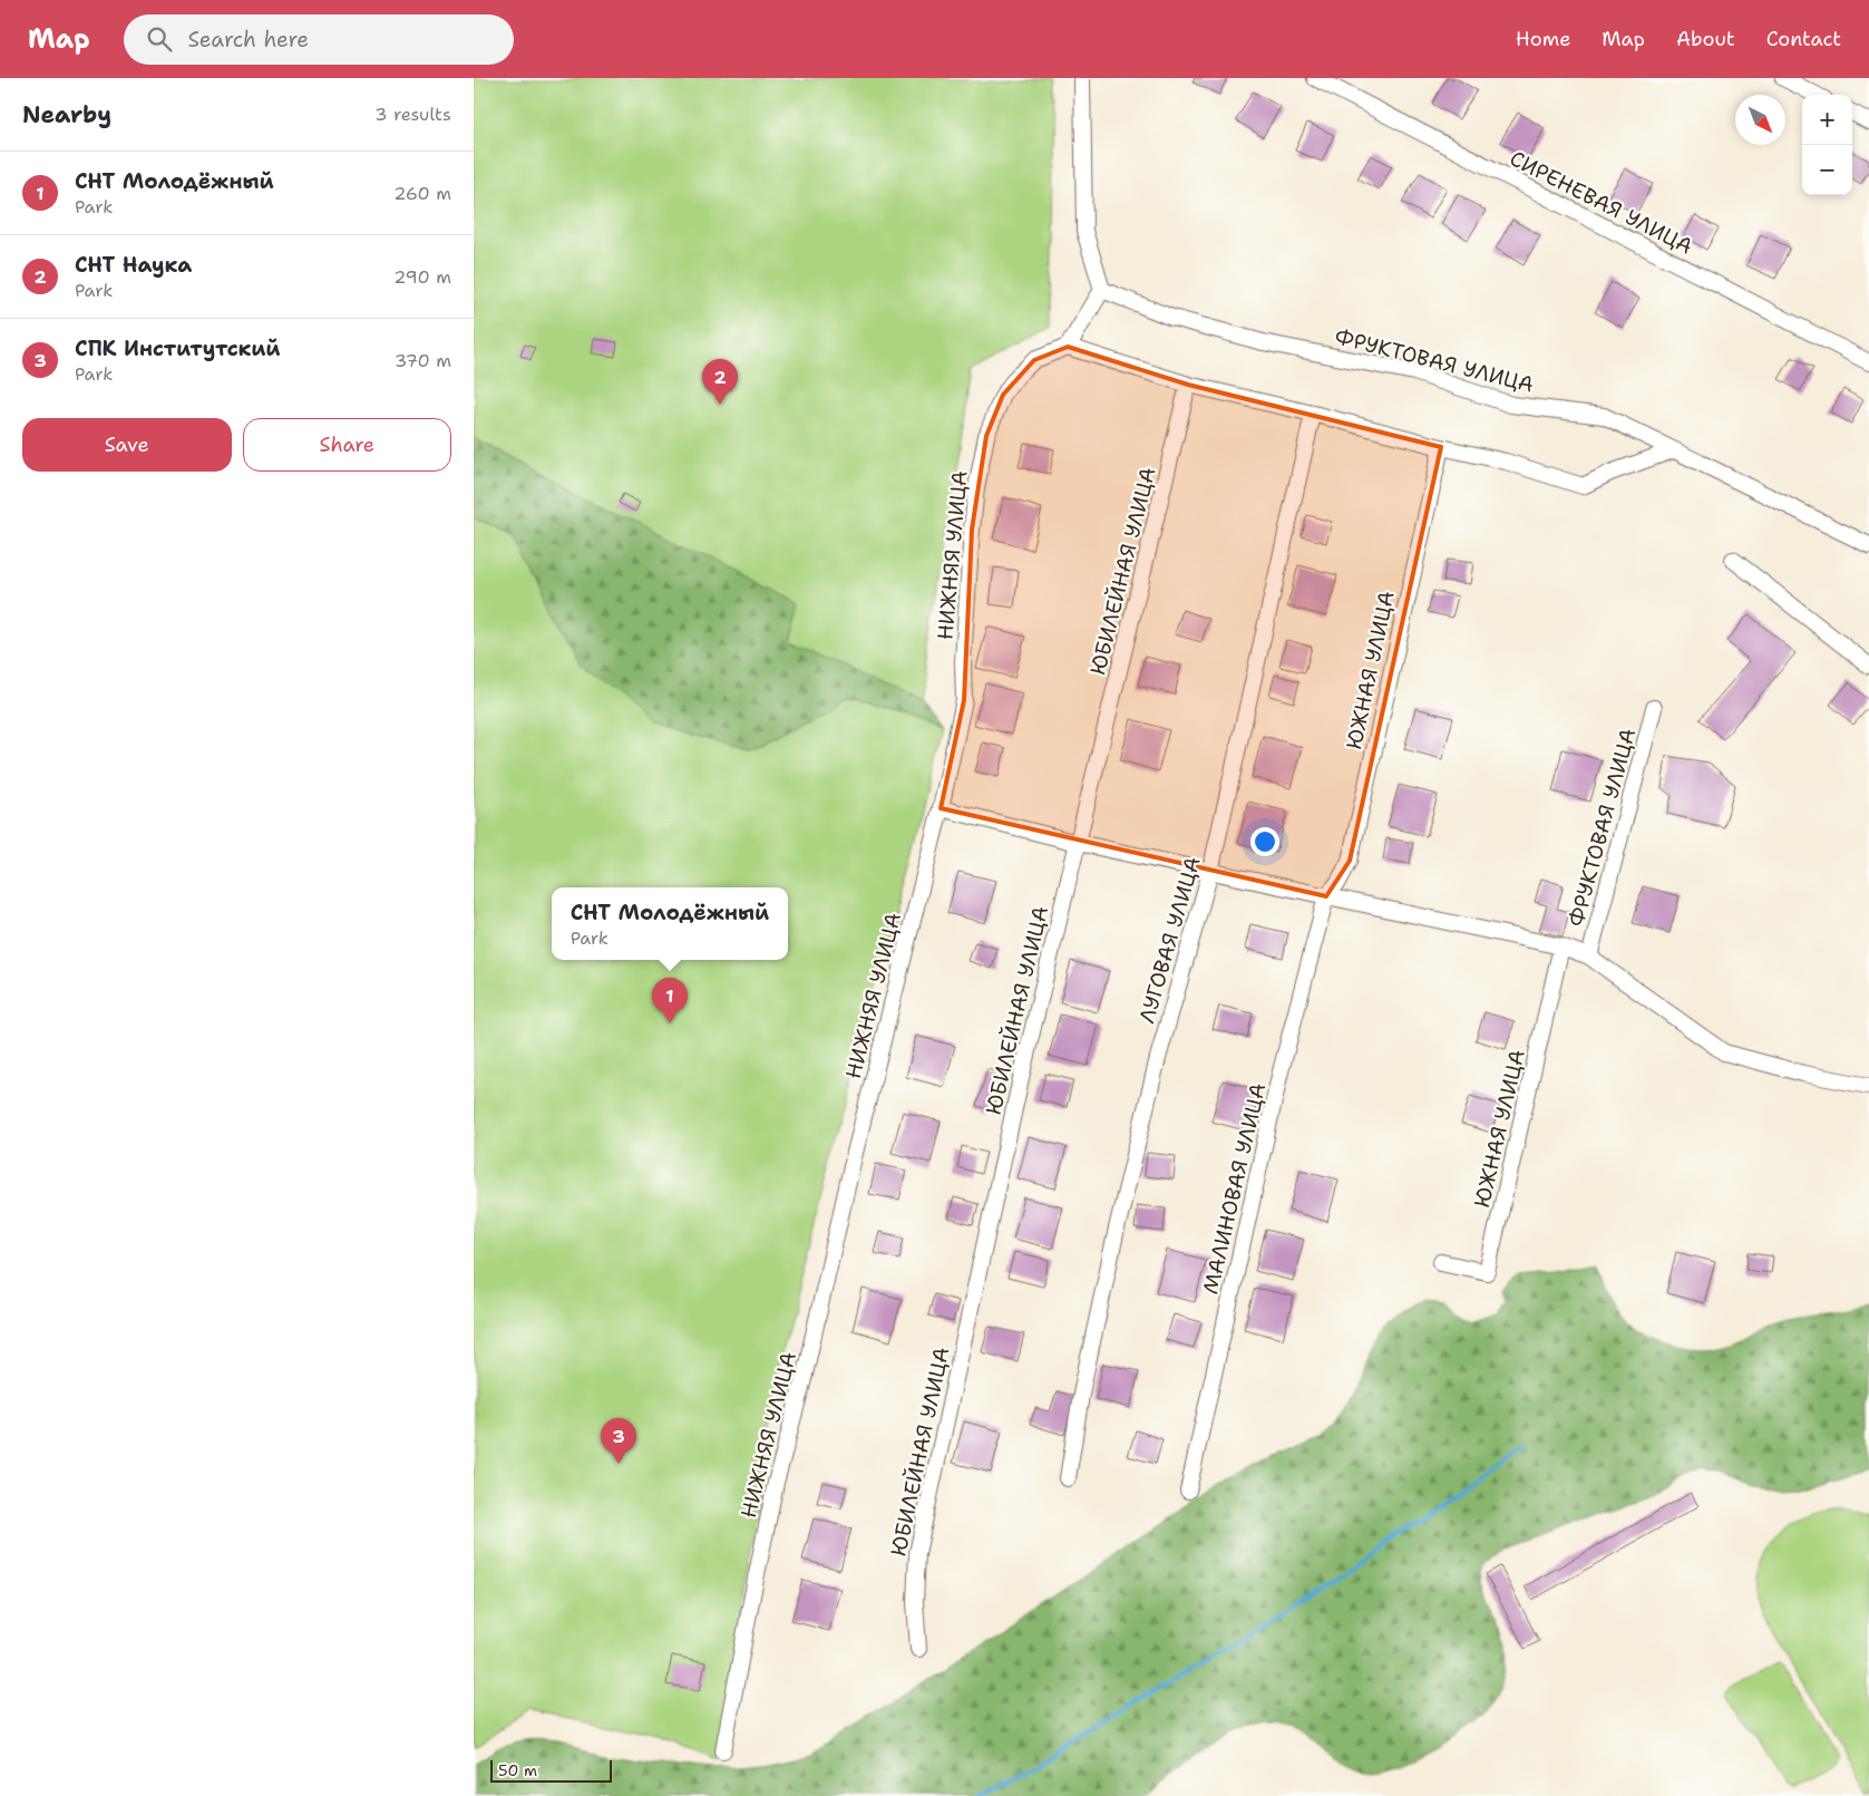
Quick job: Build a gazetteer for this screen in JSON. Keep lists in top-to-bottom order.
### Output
{
  "streets": {
    "street": [
      "СИРЕНЕВАЯ УЛИЦА",
      "ФРУКТОВАЯ УЛИЦА",
      "НИЖНЯЯ УЛИЦА",
      "ЮБИЛЕЙНАЯ УЛИЦА",
      "ЮЖНАЯ УЛИЦА",
      "ЛУГОВАЯ УЛИЦА",
      "МАЛИНОВАЯ УЛИЦА"
    ]
  },
  "crossings": [
    ["ЮЖНАЯ УЛИЦА", "МАЛИНОВАЯ УЛИЦА"]
  ],
  "scale_bar": "50 m",
  "north": "bottom right",
  "page": {
    "header": "Map",
    "search": "Search here",
    "nav": [
      "Home",
      "Map",
      "About",
      "Contact"
    ],
    "heading": ["Nearby", "3 results"],
    "map_buttons": ["+", "−"],
    "list": [
      {
        "mark": "1",
        "name": "СНТ Молодёжный",
        "note": "Park",
        "value": "260 m"
      },
      {
        "mark": "2",
        "name": "СНТ Наука",
        "note": "Park",
        "value": "290 m"
      },
      {
        "mark": "3",
        "name": "СПК Институтский",
        "note": "Park",
        "value": "370 m"
      }
    ],
    "pins": ["2", "1", "3"],
    "buttons": ["Save", "Share"],
    "popup": ["СНТ Молодёжный", "Park"],
    "scale": "50 m"
  }
}
